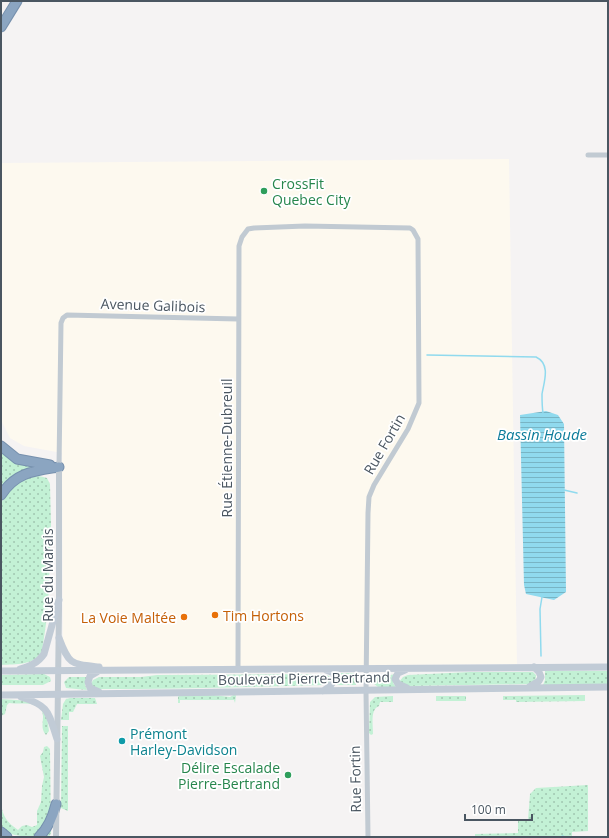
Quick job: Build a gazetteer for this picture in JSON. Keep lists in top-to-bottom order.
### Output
{
  "streets": {
    "main road": ["Boulevard Pierre-Bertrand"],
    "street": [
      "Avenue Galibois",
      "Rue Fortin",
      "Rue Étienne-Dubreuil",
      "Rue du Marais"
    ]
  },
  "crossings": [
    ["Avenue Galibois", "Rue Étienne-Dubreuil"],
    ["Avenue Galibois", "Rue du Marais"],
    ["Rue Fortin", "Rue Étienne-Dubreuil"],
    ["Rue Fortin", "Boulevard Pierre-Bertrand"],
    ["Rue Étienne-Dubreuil", "Boulevard Pierre-Bertrand"],
    ["Rue du Marais", "Boulevard Pierre-Bertrand"]
  ],
  "water": ["Bassin Houde"],
  "places": [
    "CrossFit Quebec City",
    "Tim Hortons",
    "La Voie Maltée",
    "Prémont Harley-Davidson",
    "Délire Escalade Pierre-Bertrand"
  ],
  "scale_bar": "100 m"
}
